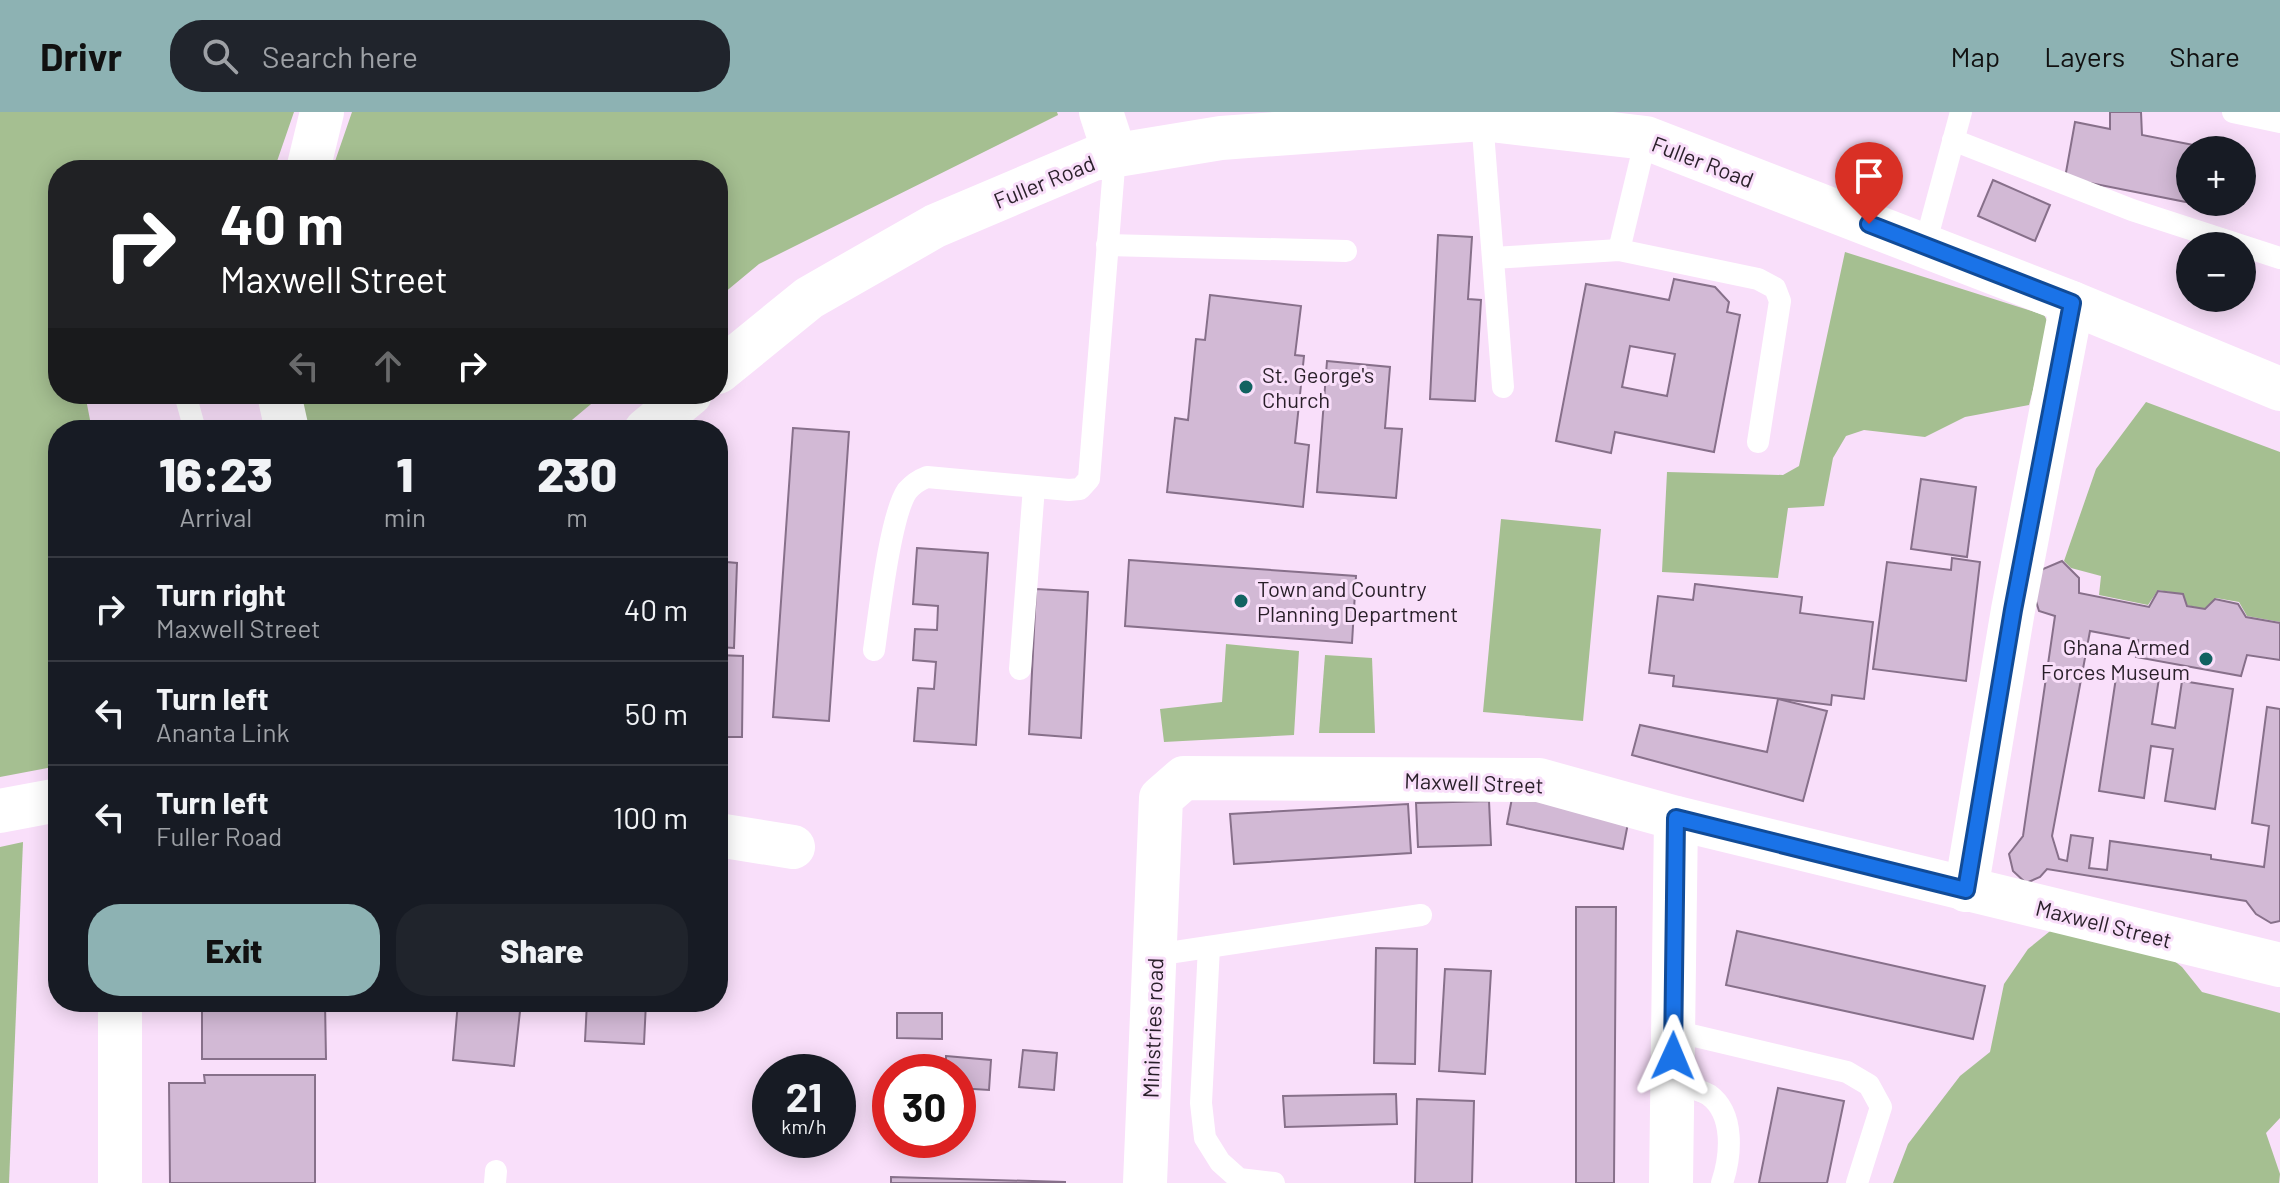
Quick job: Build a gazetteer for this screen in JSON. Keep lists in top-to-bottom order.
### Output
{
  "streets": {
    "street": ["Fuller Road", "Maxwell Street", "Ministries road"]
  },
  "crossings": [
    ["Maxwell Street", "Ministries road"]
  ],
  "places": ["St. George's Church", "Town and Country Planning Department", "Ghana Armed Forces Museum"],
  "page": {
    "header": "Drivr",
    "search": "Search here",
    "nav": ["Map", "Layers", "Share"],
    "map_buttons": ["+", "−"],
    "turn": ["40 m", "Maxwell Street"],
    "eta": [
      "16:23",
      "Arrival",
      "1",
      "min",
      "230",
      "m"
    ],
    "list": [
      {
        "name": "Turn right",
        "note": "Maxwell Street",
        "value": "40 m"
      },
      {
        "name": "Turn left",
        "note": "Ananta Link",
        "value": "50 m"
      },
      {
        "name": "Turn left",
        "note": "Fuller Road",
        "value": "100 m"
      }
    ],
    "buttons": ["Exit", "Share"],
    "speed": "21 km/h",
    "limit": "30"
  }
}
